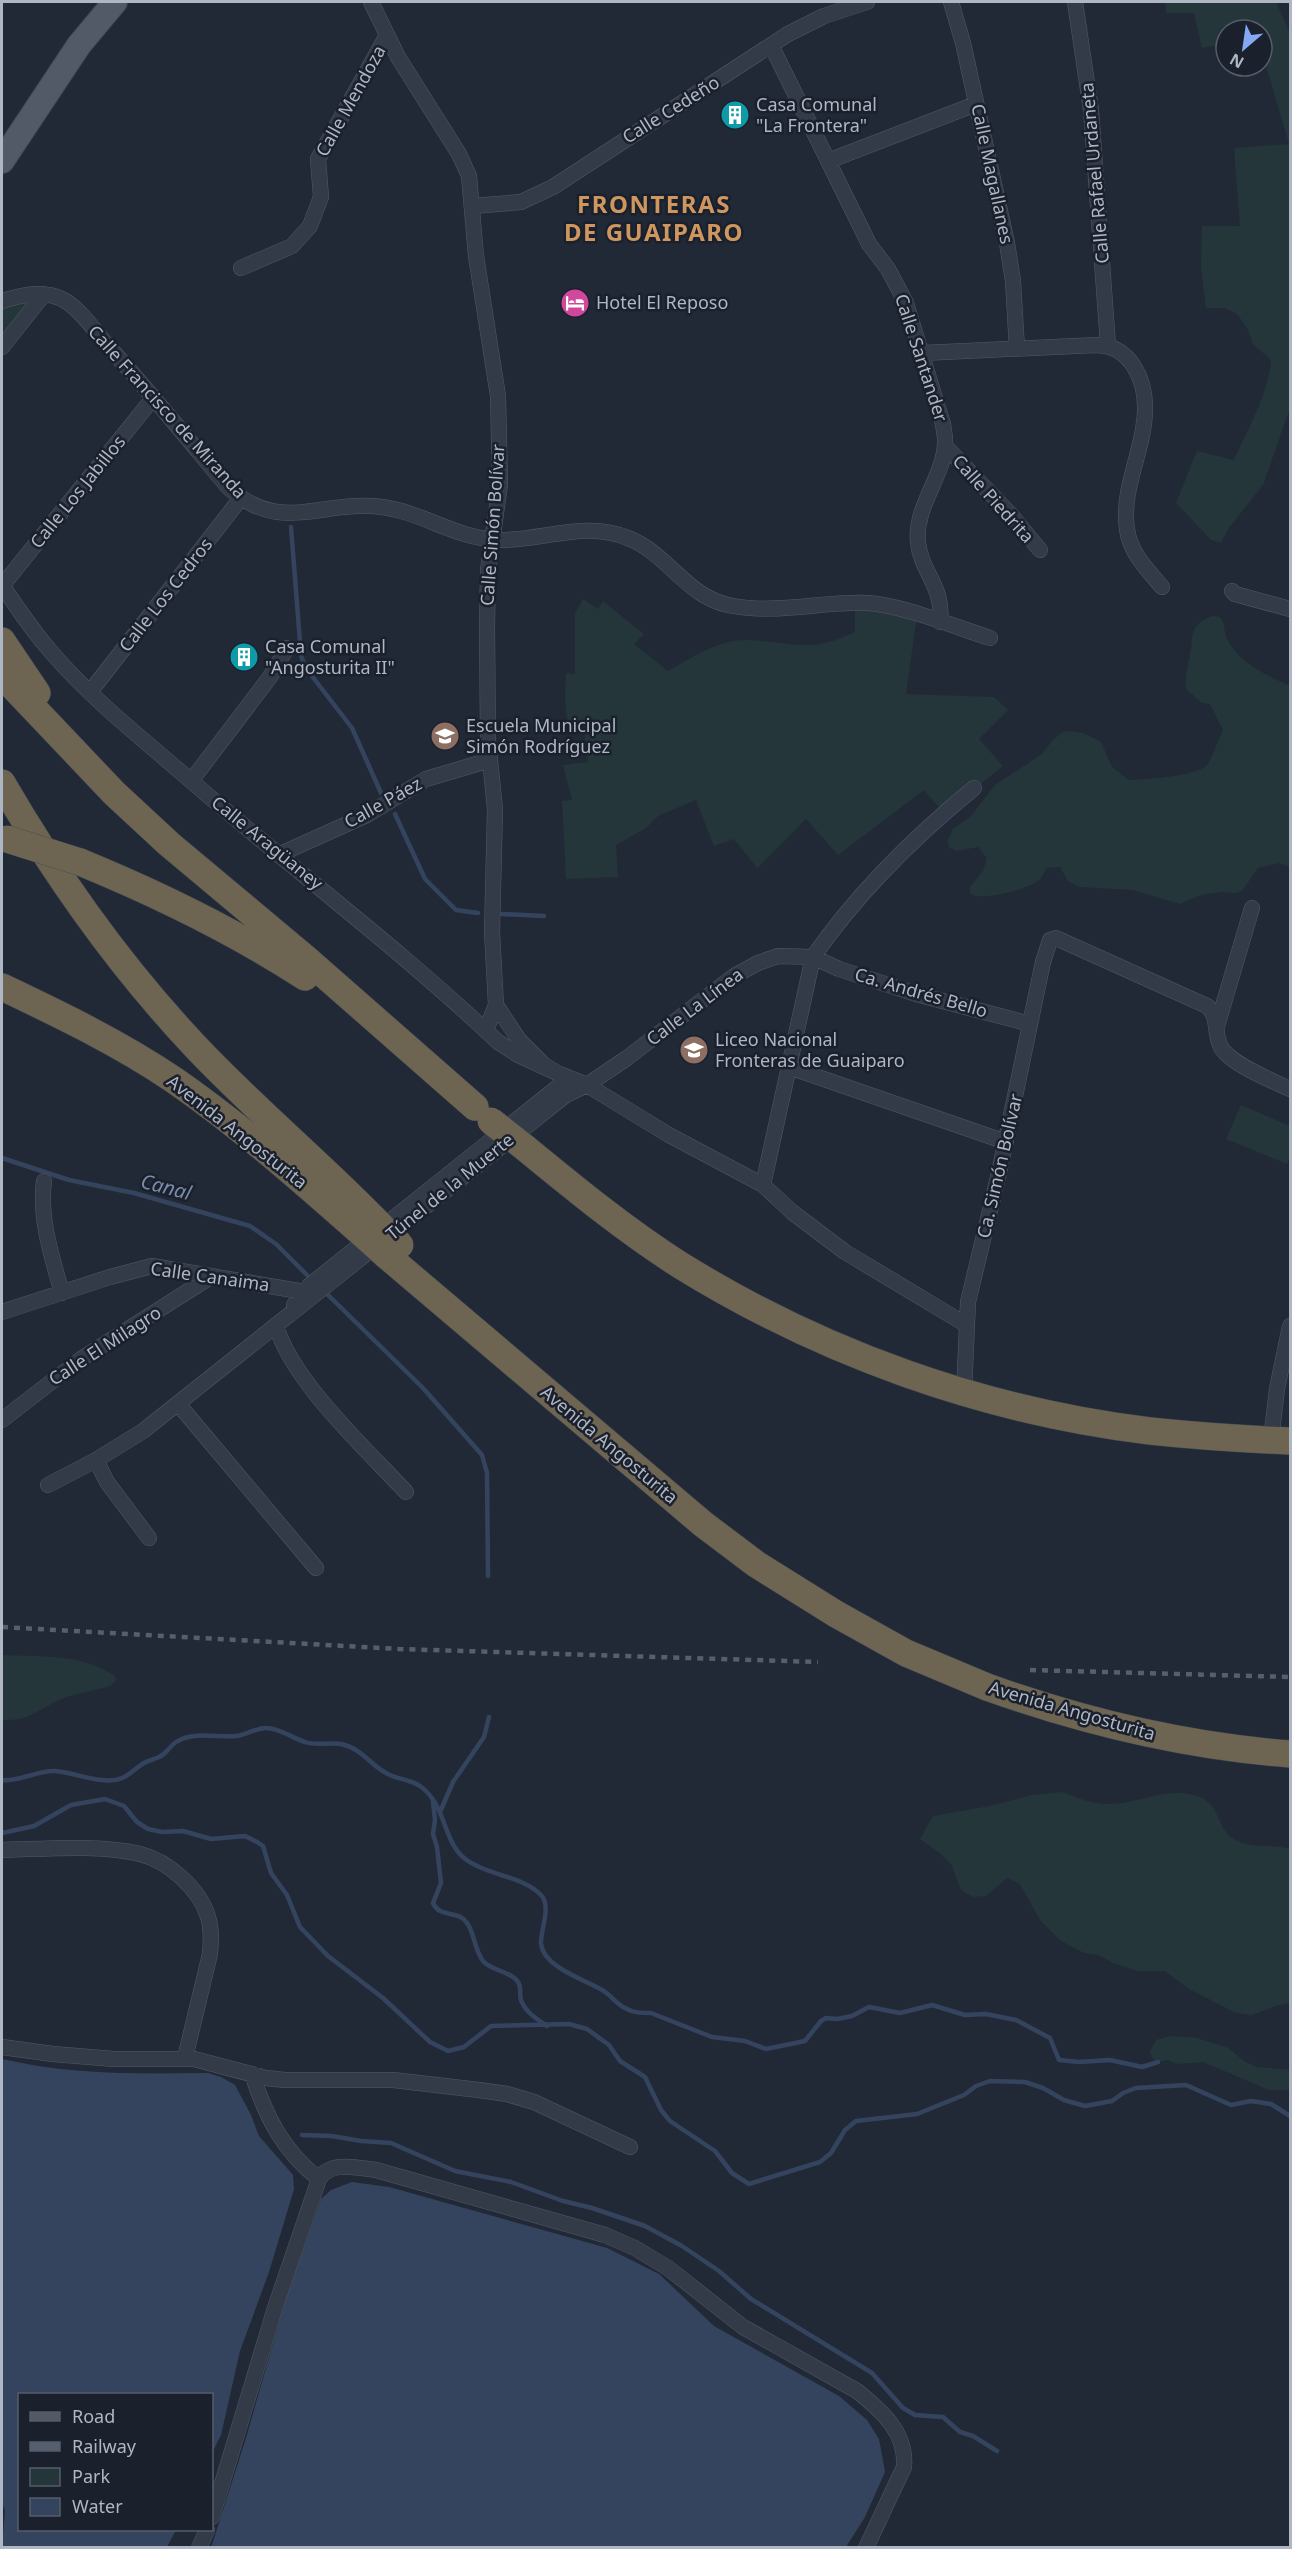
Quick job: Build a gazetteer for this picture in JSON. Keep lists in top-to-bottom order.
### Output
{
  "streets": {
    "highway": ["Avenida Angosturita"],
    "street": [
      "Calle Mendoza",
      "Calle Cedeño",
      "Calle Rafael Urdaneta",
      "Calle Magallanes",
      "Calle Santander",
      "Calle Francisco de Miranda",
      "Calle Los Jabillos",
      "Calle Piedrita",
      "Calle Simón Bolívar",
      "Calle Los Cedros",
      "Calle Páez",
      "Calle Aragüaney",
      "Ca. Andrés Bello",
      "Calle La Línea",
      "Ca. Simón Bolívar",
      "Túnel de la Muerte",
      "Calle Canaima",
      "Calle El Milagro"
    ]
  },
  "crossings": [
    ["Calle Mendoza", "Calle Simón Bolívar"],
    ["Calle Cedeño", "Calle Santander"],
    ["Calle Cedeño", "Calle Simón Bolívar"],
    ["Calle Santander", "Calle Francisco de Miranda"],
    ["Calle Santander", "Calle Piedrita"],
    ["Calle Francisco de Miranda", "Calle Los Jabillos"],
    ["Calle Francisco de Miranda", "Calle Simón Bolívar"],
    ["Calle Francisco de Miranda", "Calle Los Cedros"],
    ["Calle Los Jabillos", "Calle Aragüaney"],
    ["Calle Simón Bolívar", "Calle Páez"],
    ["Calle Los Cedros", "Calle Aragüaney"],
    ["Calle Páez", "Calle Aragüaney"],
    ["Calle Aragüaney", "Túnel de la Muerte"],
    ["Ca. Andrés Bello", "Calle La Línea"],
    ["Ca. Andrés Bello", "Ca. Simón Bolívar"],
    ["Calle La Línea", "Túnel de la Muerte"],
    ["Túnel de la Muerte", "Calle Canaima"],
    ["Calle Canaima", "Calle El Milagro"]
  ],
  "districts": ["FRONTERAS DE GUAIPARO"],
  "water": ["Canal"],
  "places": {
    "building": ["Casa Comunal \"La Frontera\"", "Casa Comunal \"Angosturita II\""],
    "hotel": ["Hotel El Reposo"],
    "school or university": ["Escuela Municipal Simón Rodríguez", "Liceo Nacional Fronteras de Guaiparo"]
  },
  "legend": [
    "Road",
    "Railway",
    "Park",
    "Water"
  ],
  "north": "bottom left"
}
